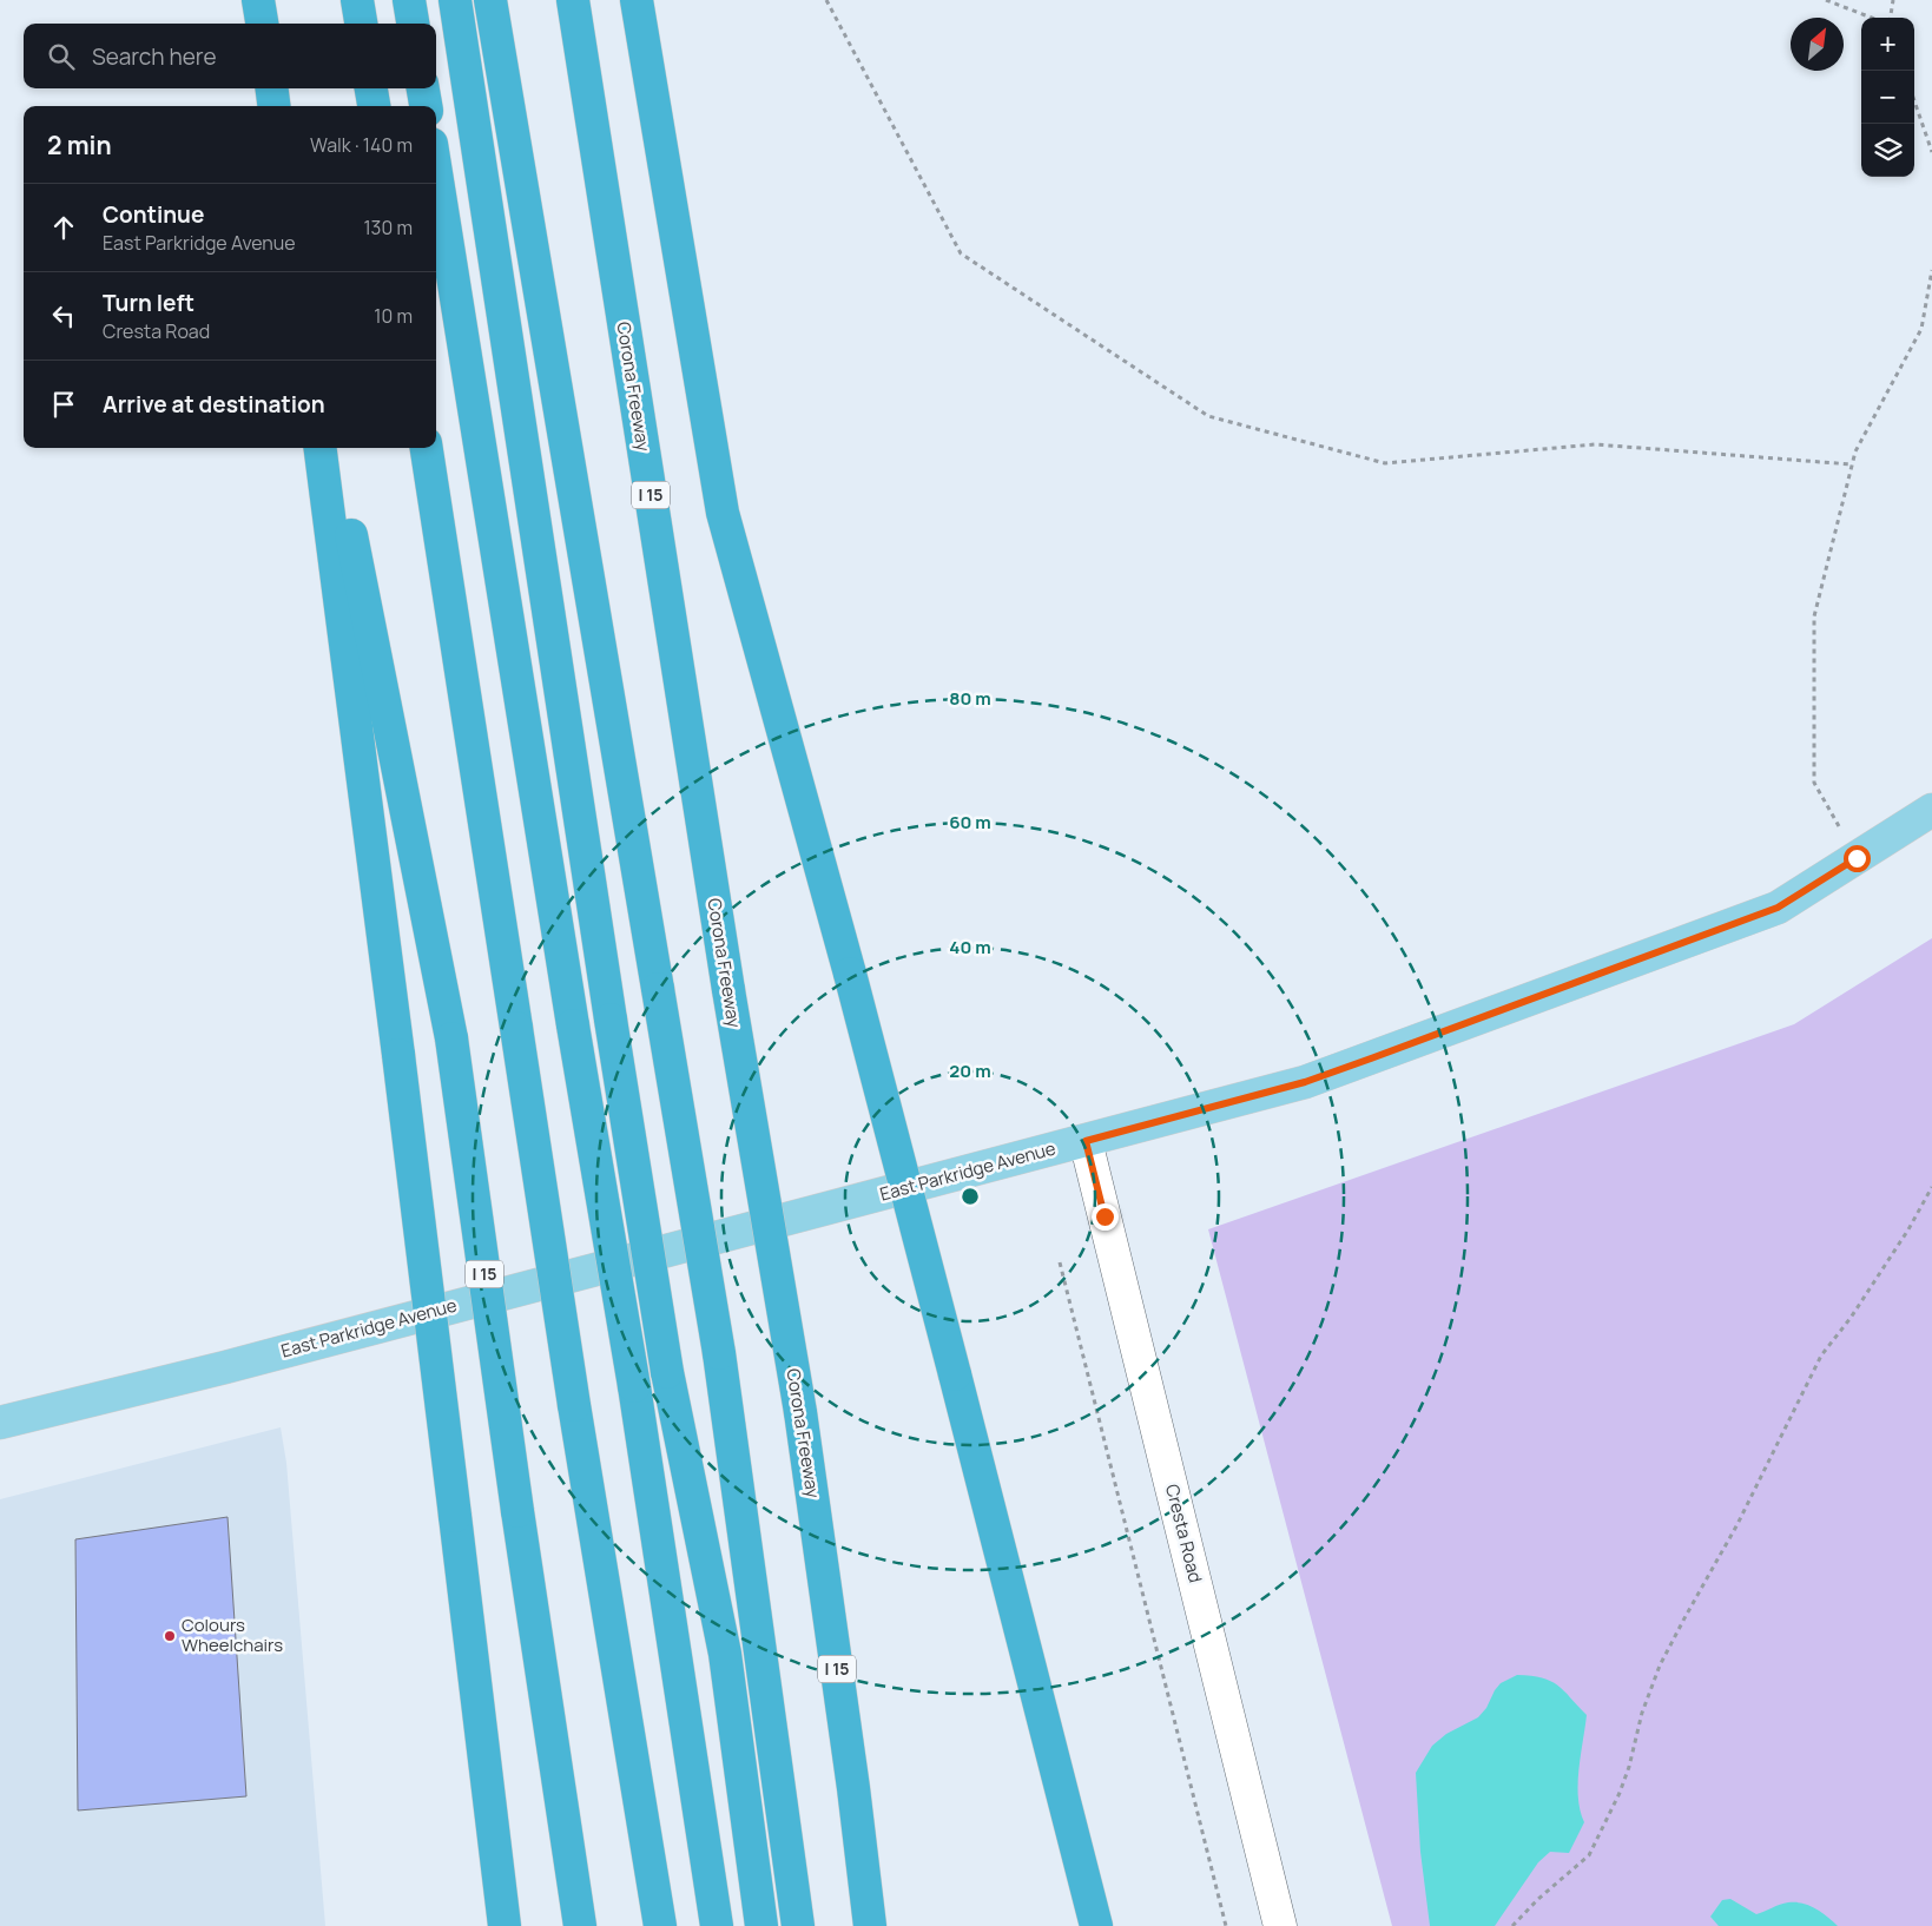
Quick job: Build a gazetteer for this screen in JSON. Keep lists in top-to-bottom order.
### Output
{
  "streets": {
    "highway": ["Corona Freeway", "I 15"],
    "main road": ["East Parkridge Avenue"],
    "street": ["Cresta Road"]
  },
  "crossings": [
    ["East Parkridge Avenue", "Cresta Road"]
  ],
  "places": ["Colours Wheelchairs"],
  "north": "top right",
  "page": {
    "map_buttons": ["+", "−"],
    "search": "Search here",
    "heading": ["2 min", "Walk · 140 m"],
    "list": [
      ["Continue", "East Parkridge Avenue", "130 m"],
      ["Turn left", "Cresta Road", "10 m"],
      "Arrive at destination"
    ]
  },
  "rings": [
    "80 m",
    "60 m",
    "40 m",
    "20 m"
  ]
}
